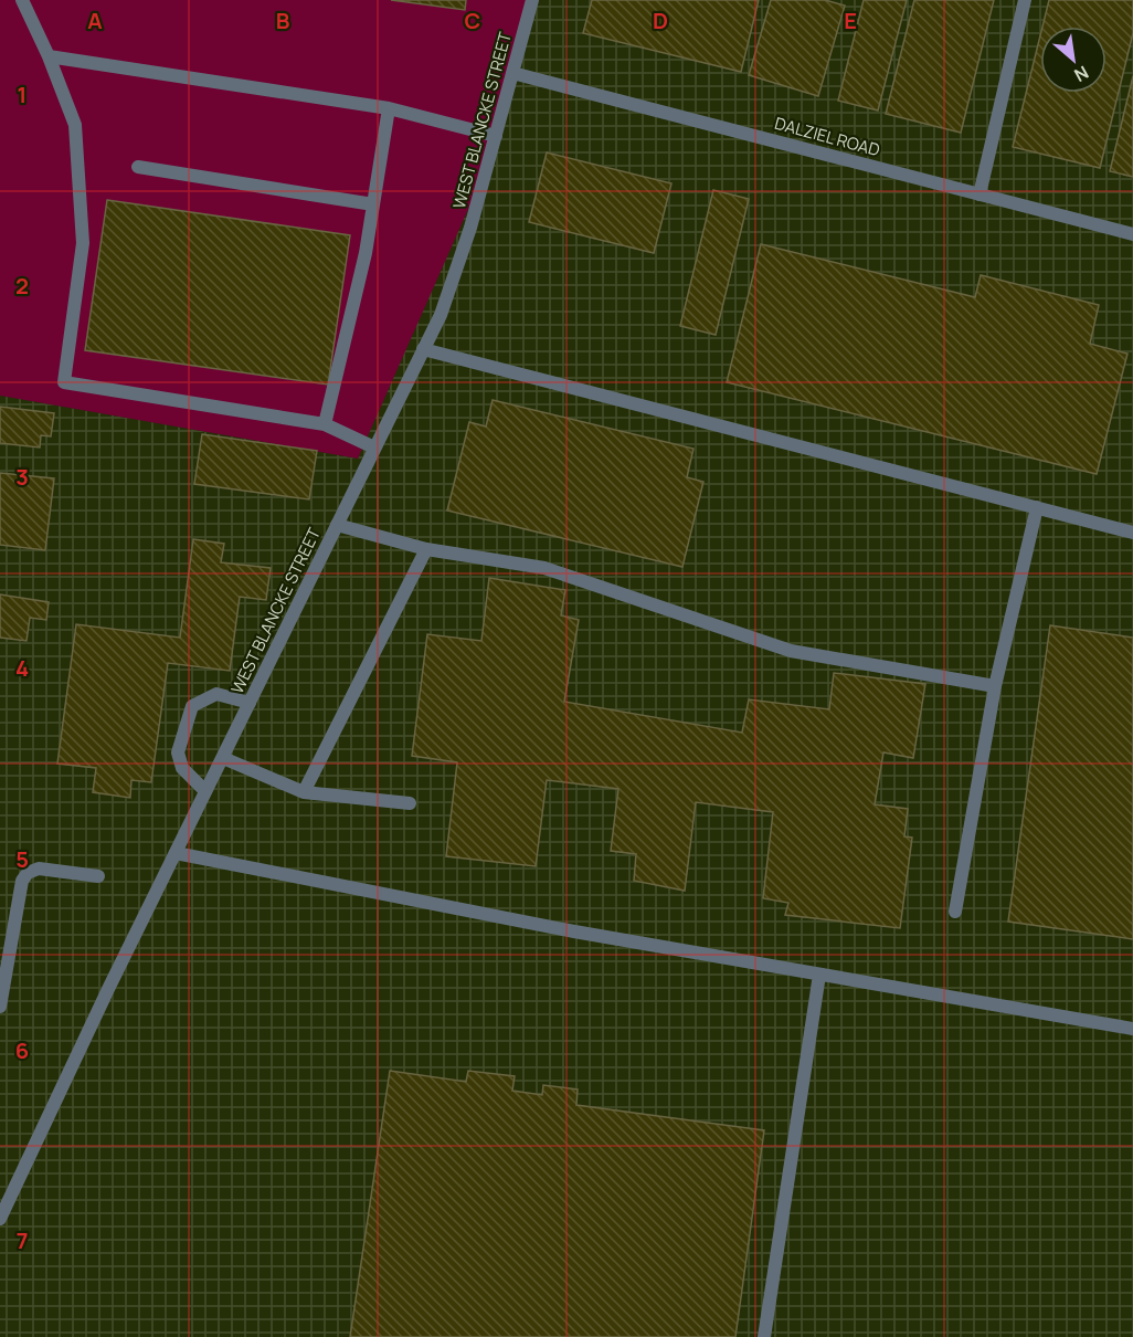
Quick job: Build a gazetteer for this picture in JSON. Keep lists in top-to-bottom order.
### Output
{
  "streets": {
    "street": ["WEST BLANCKE STREET", "DALZIEL ROAD"]
  },
  "crossings": [
    ["WEST BLANCKE STREET", "DALZIEL ROAD"]
  ],
  "north": "bottom right",
  "grid": {
    "columns": [
      "A",
      "B",
      "C",
      "D",
      "E"
    ],
    "rows": [
      "1",
      "2",
      "3",
      "4",
      "5",
      "6",
      "7"
    ]
  }
}
